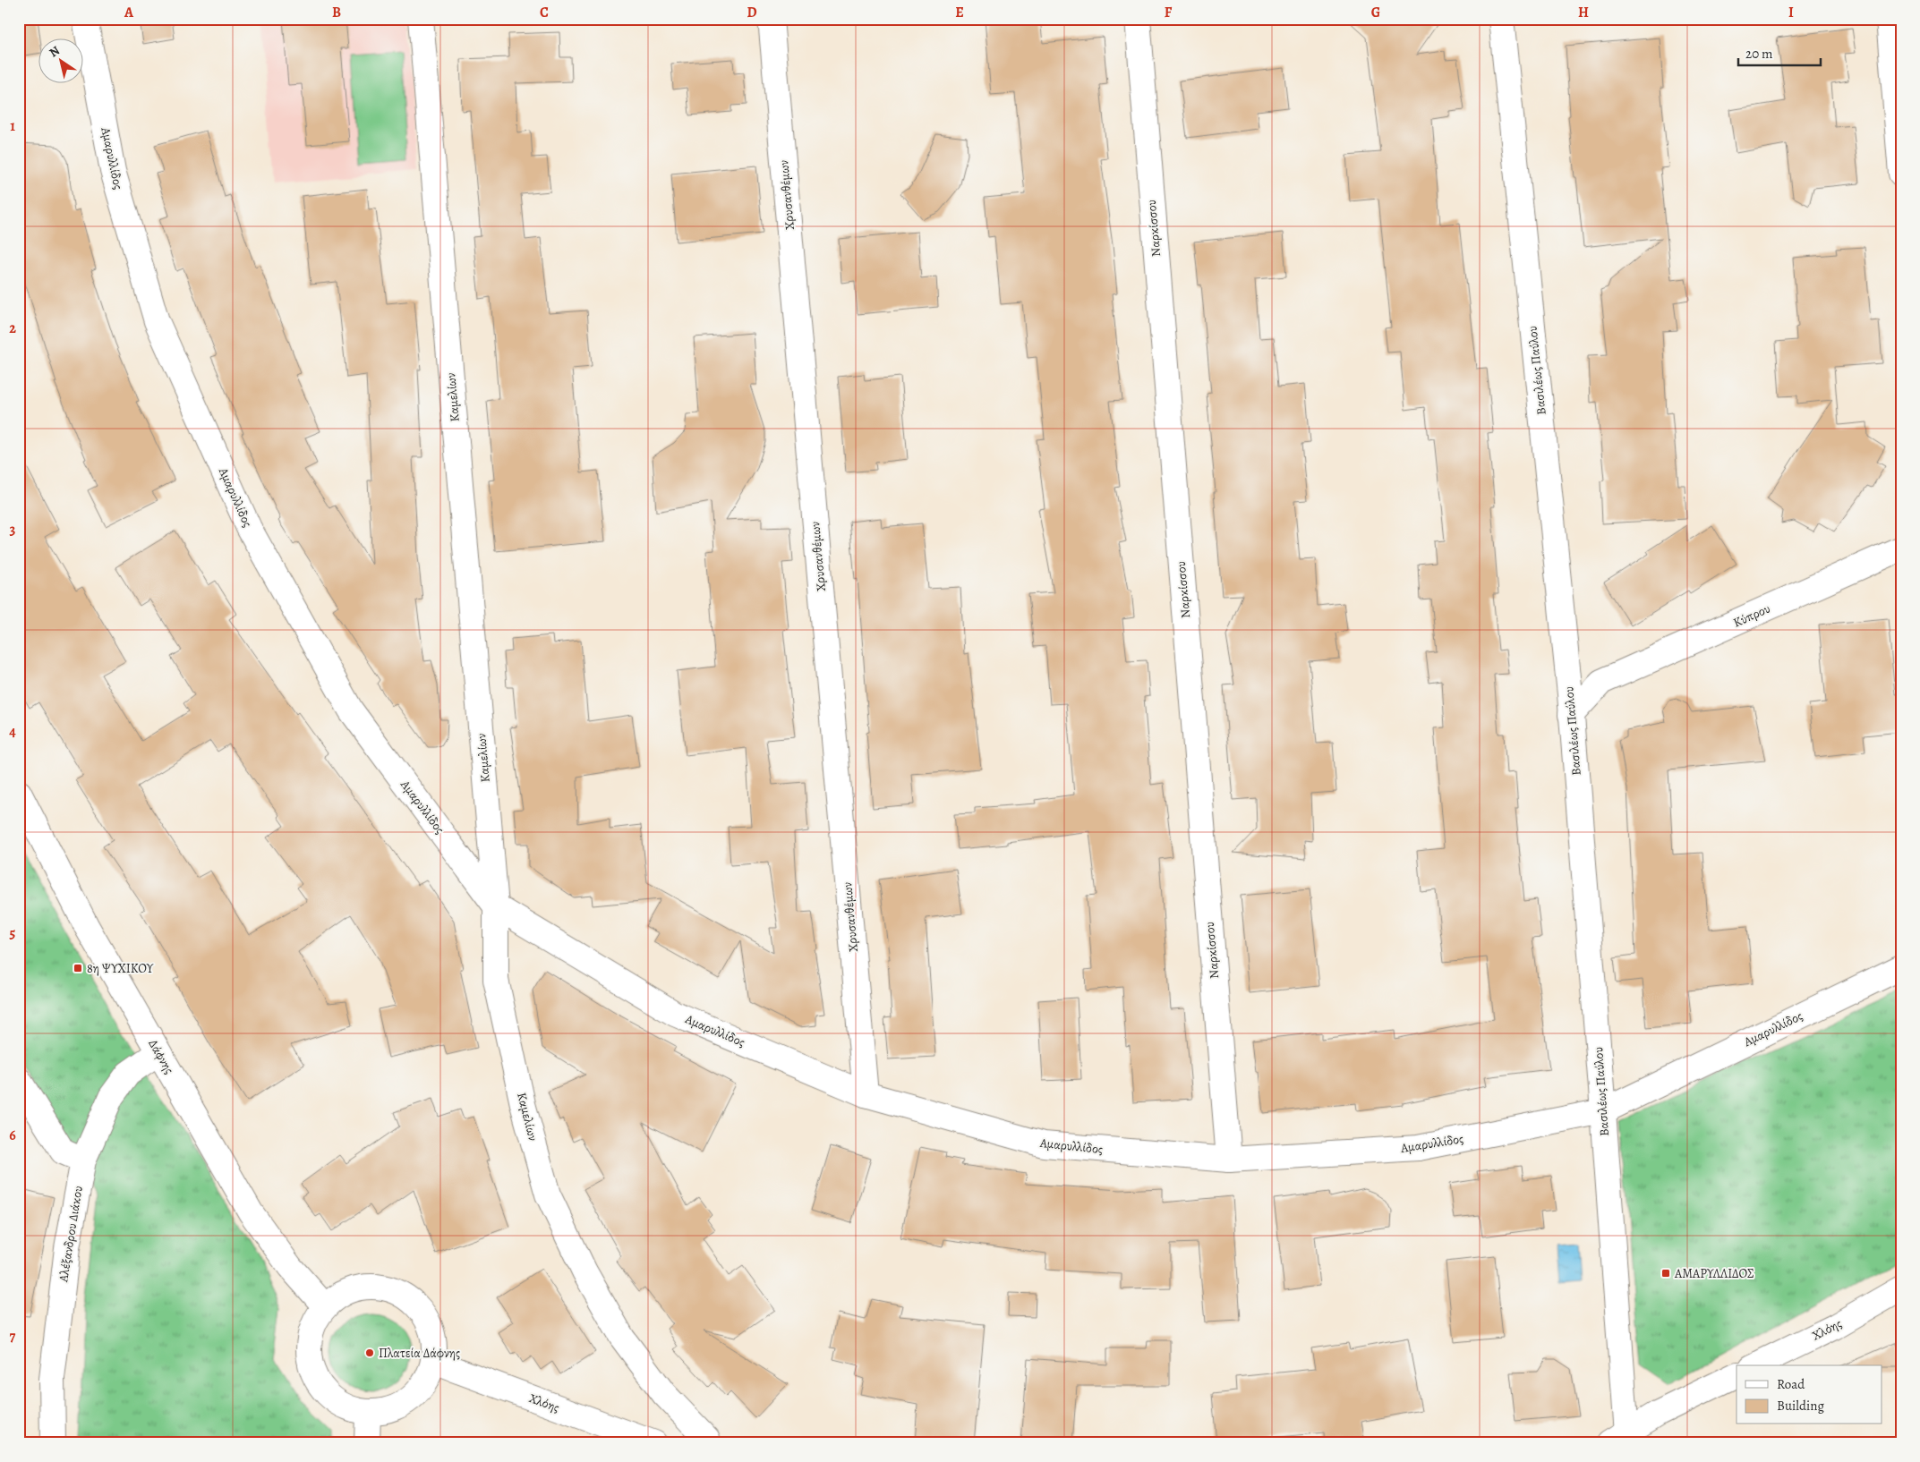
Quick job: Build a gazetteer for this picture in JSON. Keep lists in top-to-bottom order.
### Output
{
  "streets": {
    "street": [
      "Αμαρυλλίδος",
      "Χρυσανθέμων",
      "Ναρκίσσου",
      "Βασιλέως Παύλου",
      "Καμελίων",
      "Κύπρου",
      "Δάφνης",
      "Αλέξανδρου Διάκου",
      "Χλόης"
    ]
  },
  "crossings": [
    ["Αμαρυλλίδος", "Χρυσανθέμων"],
    ["Αμαρυλλίδος", "Ναρκίσσου"],
    ["Αμαρυλλίδος", "Βασιλέως Παύλου"],
    ["Αμαρυλλίδος", "Καμελίων"],
    ["Βασιλέως Παύλου", "Κύπρου"],
    ["Δάφνης", "Αλέξανδρου Διάκου"],
    ["Δάφνης", "Χλόης"]
  ],
  "places": {
    "transit": ["8η ΨΥΧΙΚΟΥ", "ΑΜΑΡΥΛΛΙΔΟΣ"],
    "other": ["Πλατεία Δάφνης"]
  },
  "legend": ["Road", "Building"],
  "scale_bar": "20 m",
  "north": "top left",
  "grid": {
    "columns": [
      "A",
      "B",
      "C",
      "D",
      "E",
      "F",
      "G",
      "H",
      "I"
    ],
    "rows": [
      "1",
      "2",
      "3",
      "4",
      "5",
      "6",
      "7"
    ]
  }
}
